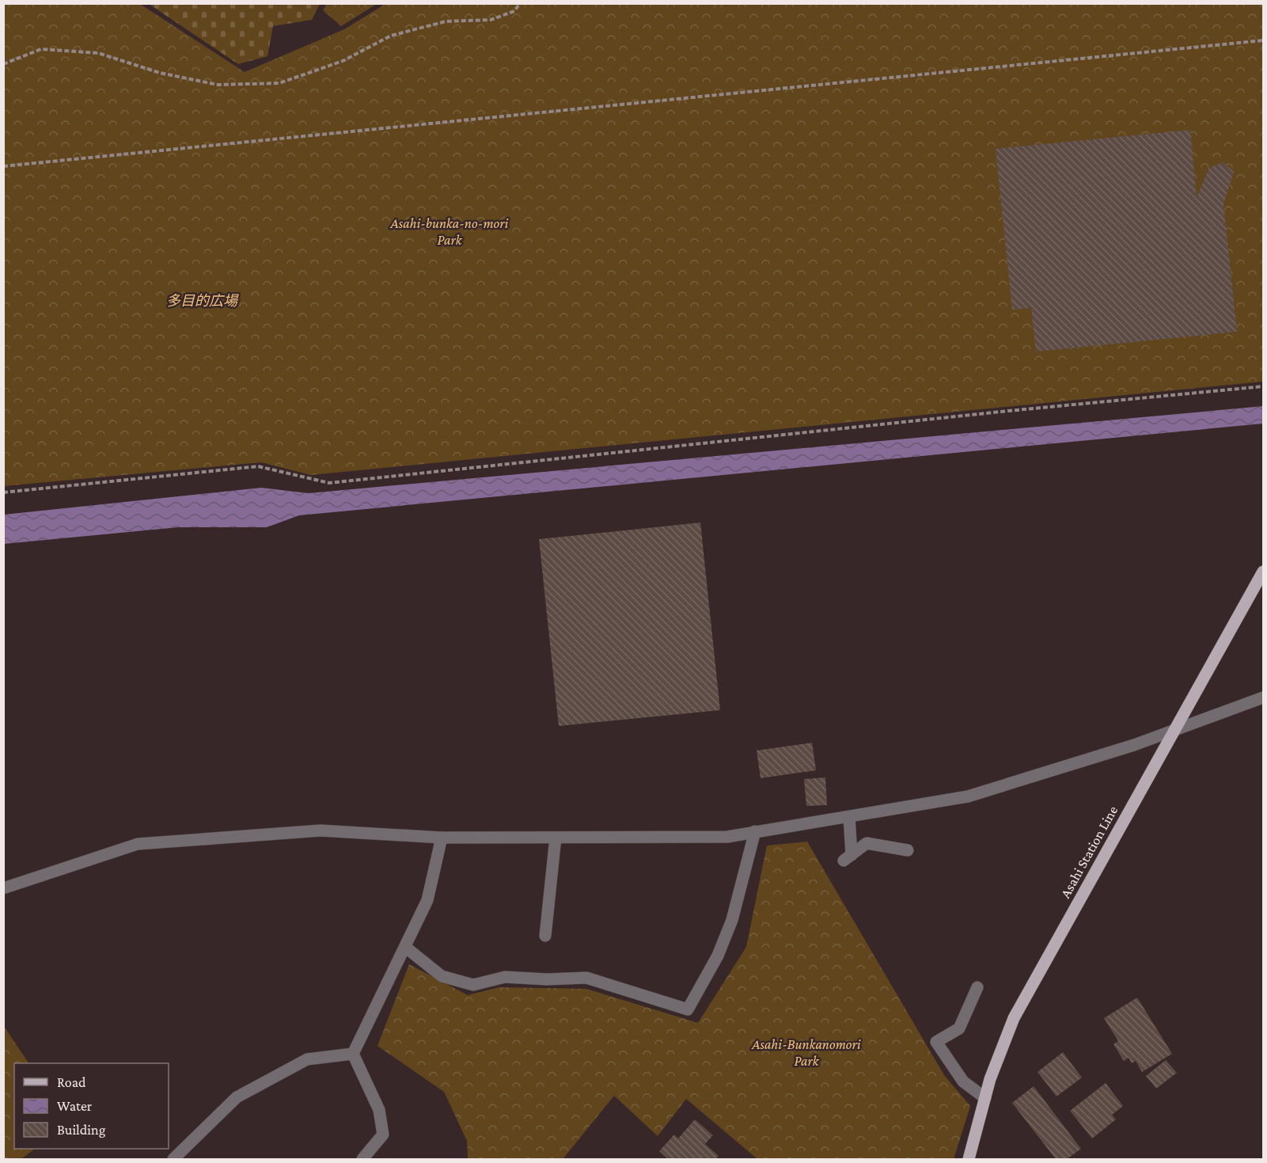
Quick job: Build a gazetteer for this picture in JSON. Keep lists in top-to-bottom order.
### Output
{
  "streets": {
    "main road": ["Asahi Station Line"]
  },
  "parks": ["Asahi-bunka-no-mori Park", "多目的広場", "Asahi-Bunkanomori Park"],
  "legend": ["Road", "Water", "Building"]
}
